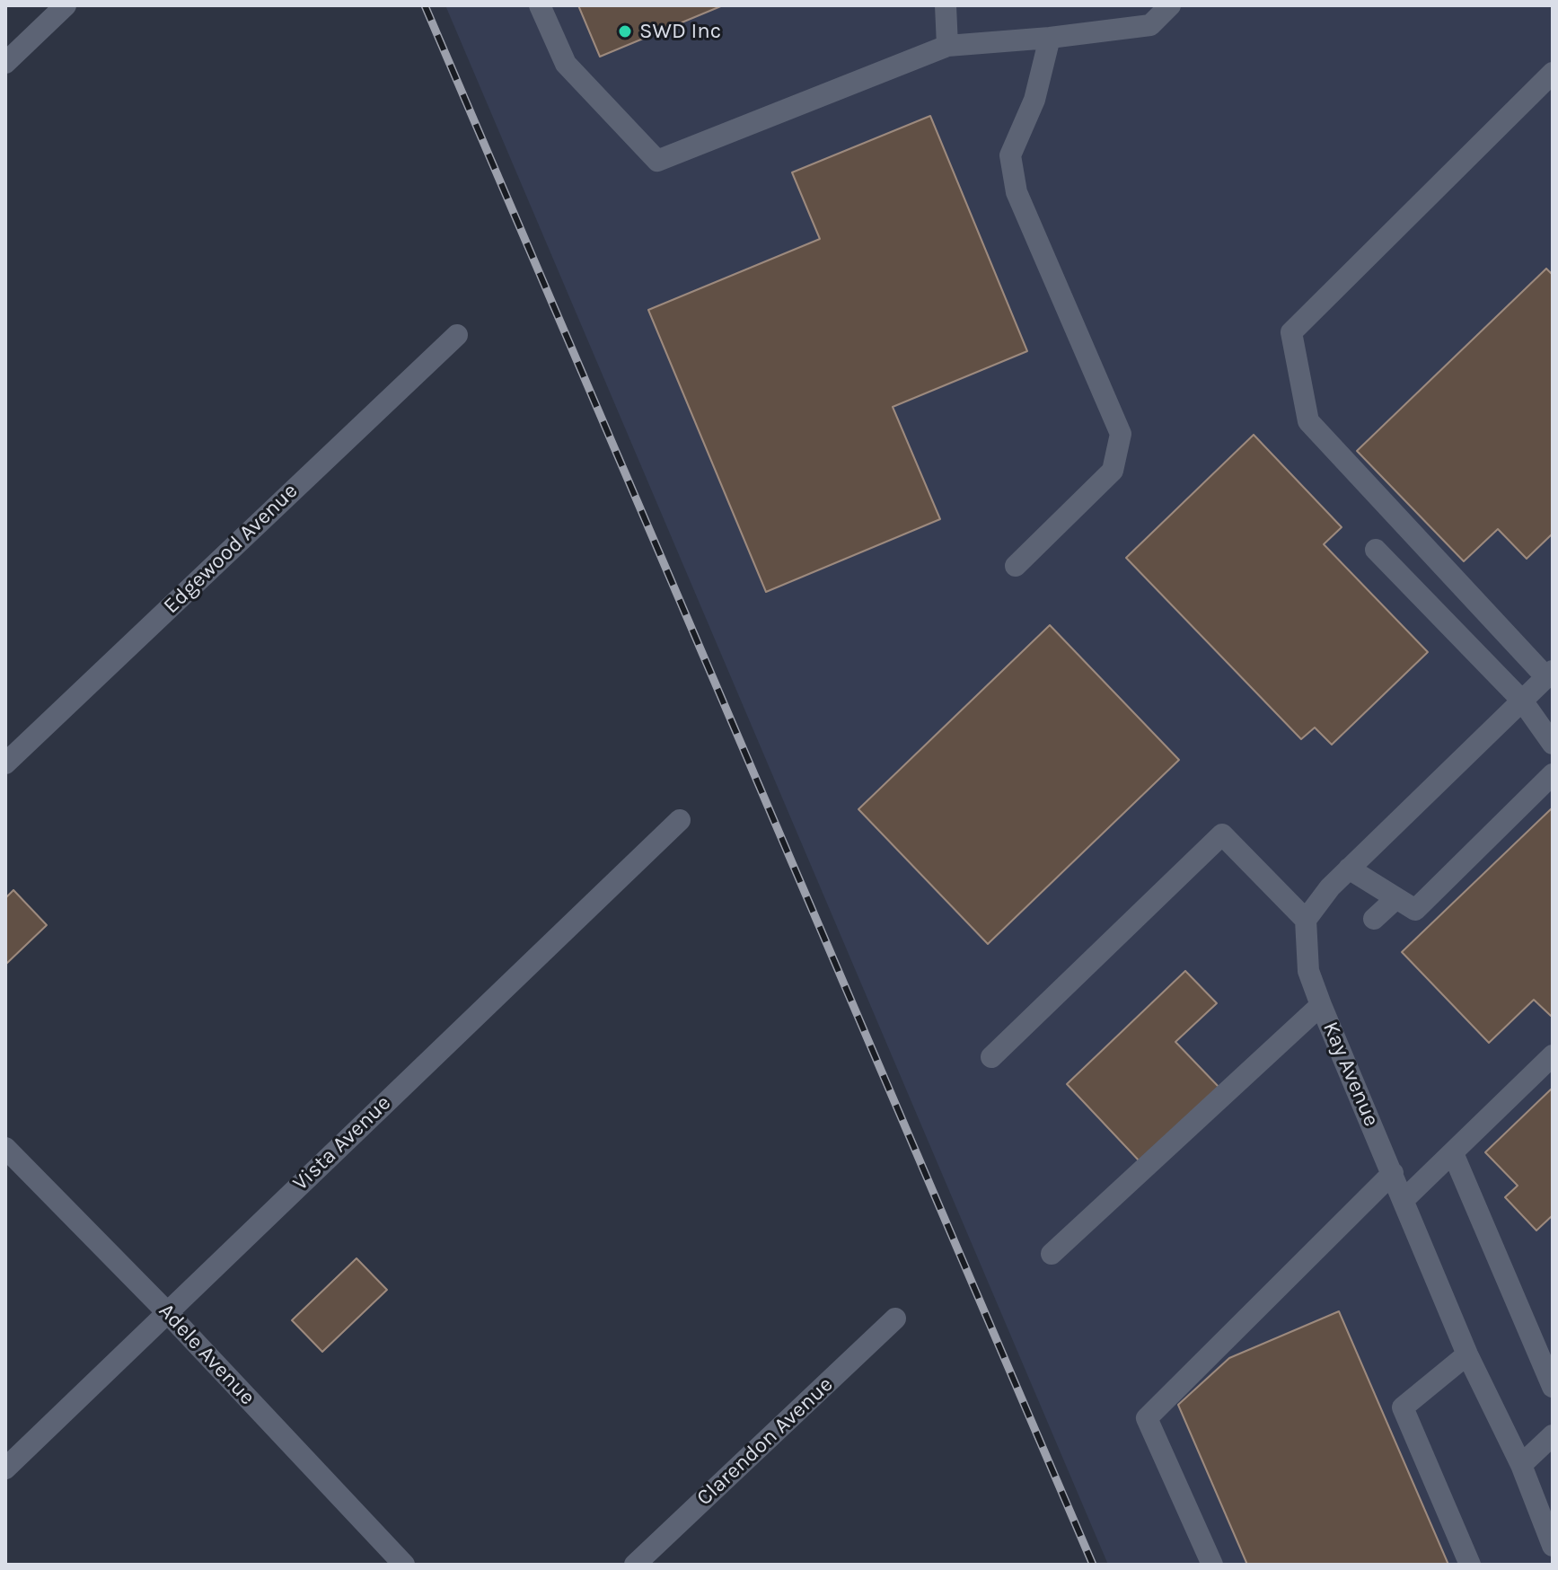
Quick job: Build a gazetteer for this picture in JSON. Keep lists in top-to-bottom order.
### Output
{
  "streets": {
    "street": [
      "Edgewood Avenue",
      "Kay Avenue",
      "Vista Avenue",
      "Adele Avenue",
      "Clarendon Avenue"
    ]
  },
  "crossings": [
    ["Vista Avenue", "Adele Avenue"]
  ],
  "places": ["SWD Inc"]
}
